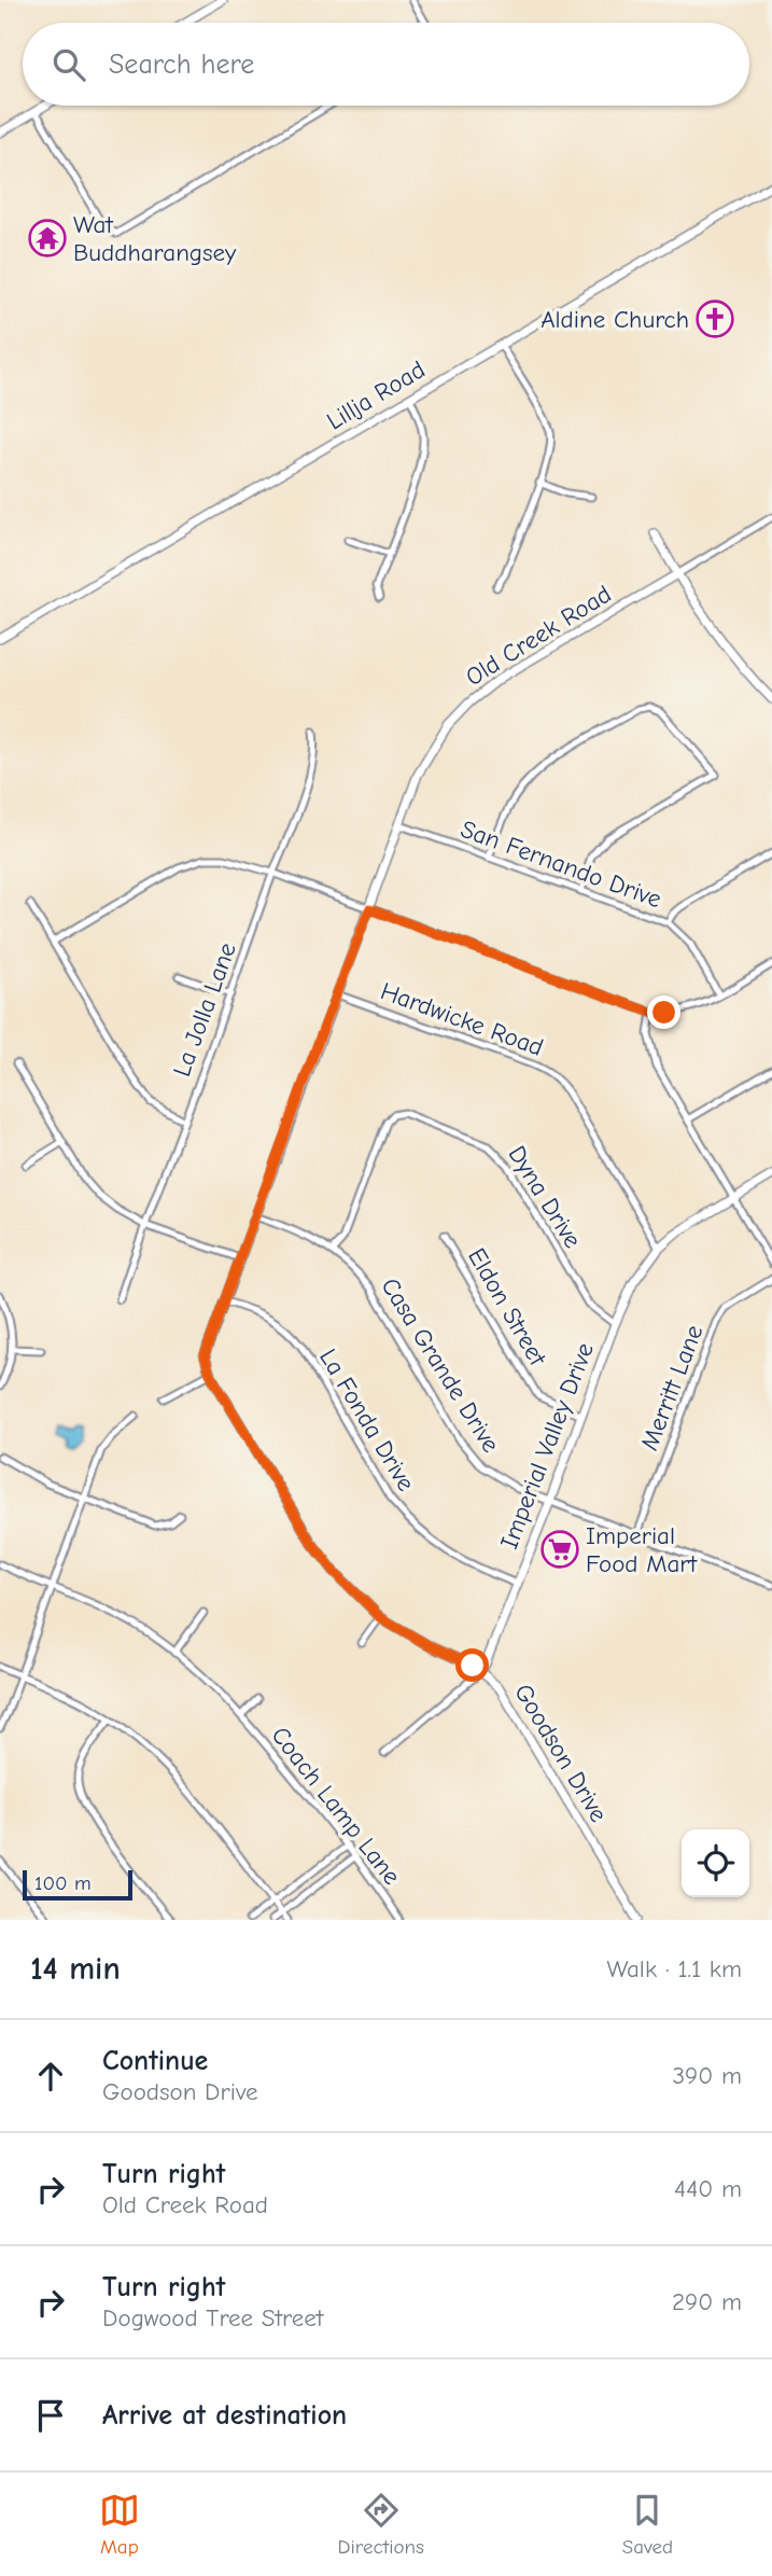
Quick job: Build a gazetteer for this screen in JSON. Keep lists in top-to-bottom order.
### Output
{
  "streets": {
    "street": [
      "Lillja Road",
      "Old Creek Road",
      "San Fernando Drive",
      "La Jolla Lane",
      "Hardwicke Road",
      "Dyna Drive",
      "Eldon Street",
      "Casa Grande Drive",
      "Merritt Lane",
      "La Fonda Drive",
      "Imperial Valley Drive",
      "Goodson Drive",
      "Coach Lamp Lane"
    ]
  },
  "crossings": [
    ["Old Creek Road", "San Fernando Drive"],
    ["Old Creek Road", "Hardwicke Road"],
    ["Old Creek Road", "Casa Grande Drive"],
    ["Old Creek Road", "La Fonda Drive"],
    ["Old Creek Road", "Goodson Drive"],
    ["Hardwicke Road", "Imperial Valley Drive"],
    ["Dyna Drive", "Casa Grande Drive"],
    ["Dyna Drive", "Imperial Valley Drive"],
    ["Eldon Street", "Imperial Valley Drive"],
    ["Casa Grande Drive", "Merritt Lane"],
    ["Casa Grande Drive", "Imperial Valley Drive"],
    ["La Fonda Drive", "Imperial Valley Drive"],
    ["Imperial Valley Drive", "Goodson Drive"]
  ],
  "places": {
    "temple": ["Wat Buddharangsey"],
    "church": ["Aldine Church"],
    "supermarket": ["Imperial Food Mart"]
  },
  "scale_bar": "100 m",
  "page": {
    "search": "Search here",
    "scale": "100 m",
    "heading": ["14 min", "Walk · 1.1 km"],
    "list": [
      ["Continue", "Goodson Drive", "390 m"],
      ["Turn right", "Old Creek Road", "440 m"],
      ["Turn right", "Dogwood Tree Street", "290 m"],
      "Arrive at destination"
    ],
    "nav": ["Map", "Directions", "Saved"]
  }
}
